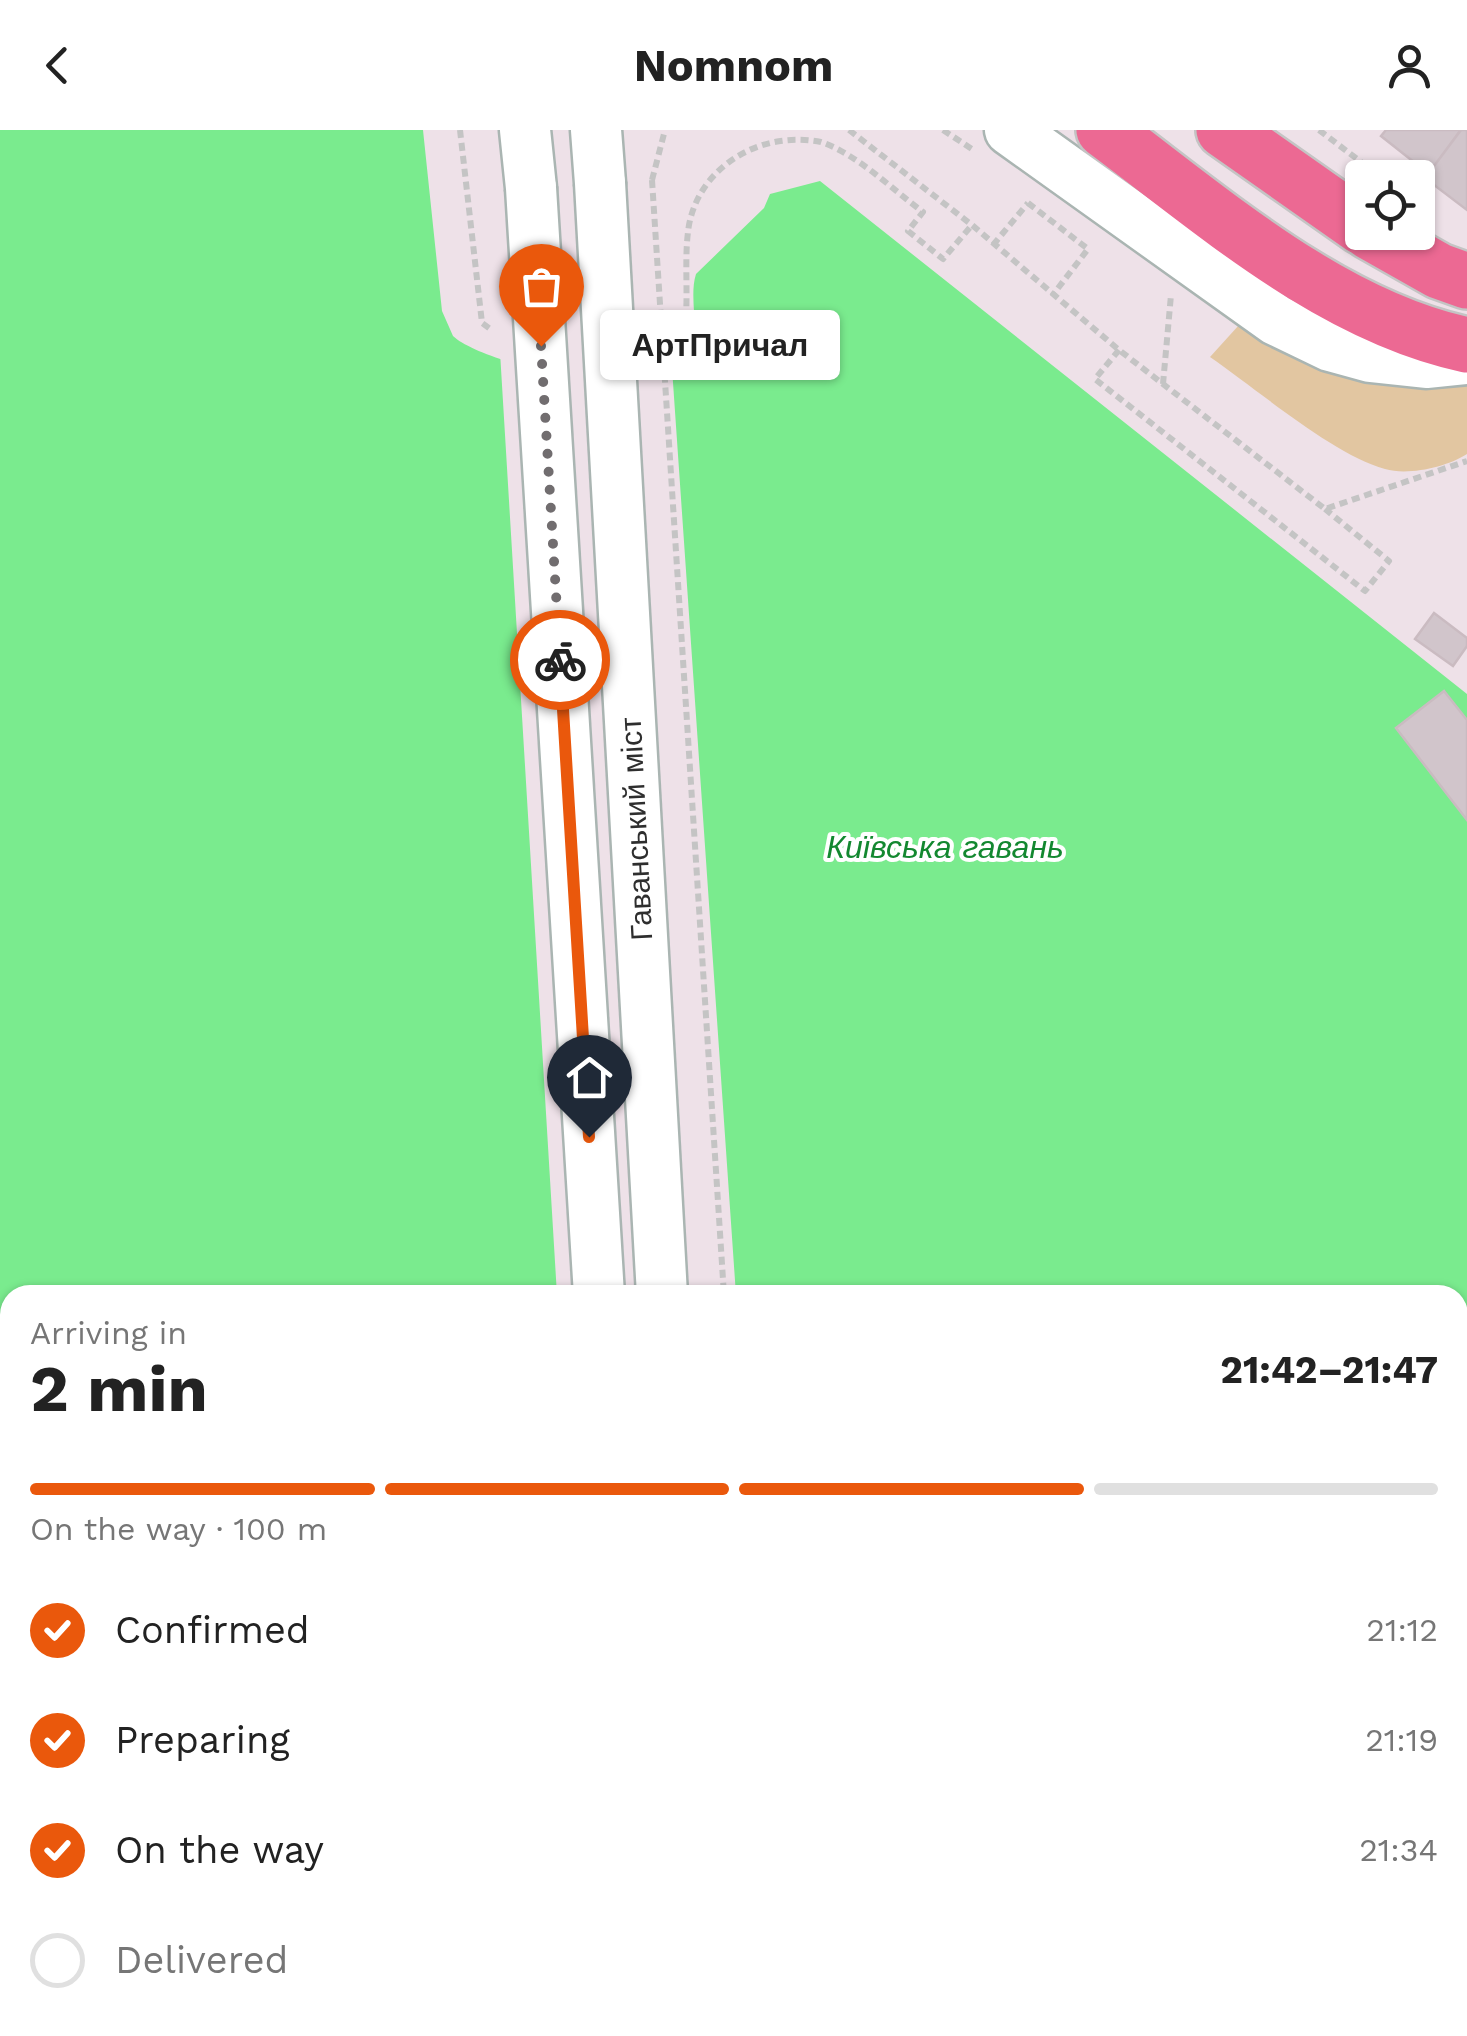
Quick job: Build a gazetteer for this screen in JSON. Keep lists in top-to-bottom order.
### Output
{
  "streets": {
    "main road": ["Гаванський міст"]
  },
  "water": ["Київська гавань"],
  "places": ["АртПричал"],
  "page": {
    "header": "Nomnom",
    "bubble": "АртПричал",
    "heading": ["2 min", "Arriving in", "21:42–21:47"],
    "bar": "On the way · 100 m",
    "list": [
      ["Confirmed", "21:12"],
      ["Preparing", "21:19"],
      ["On the way", "21:34"],
      "Delivered"
    ]
  }
}
